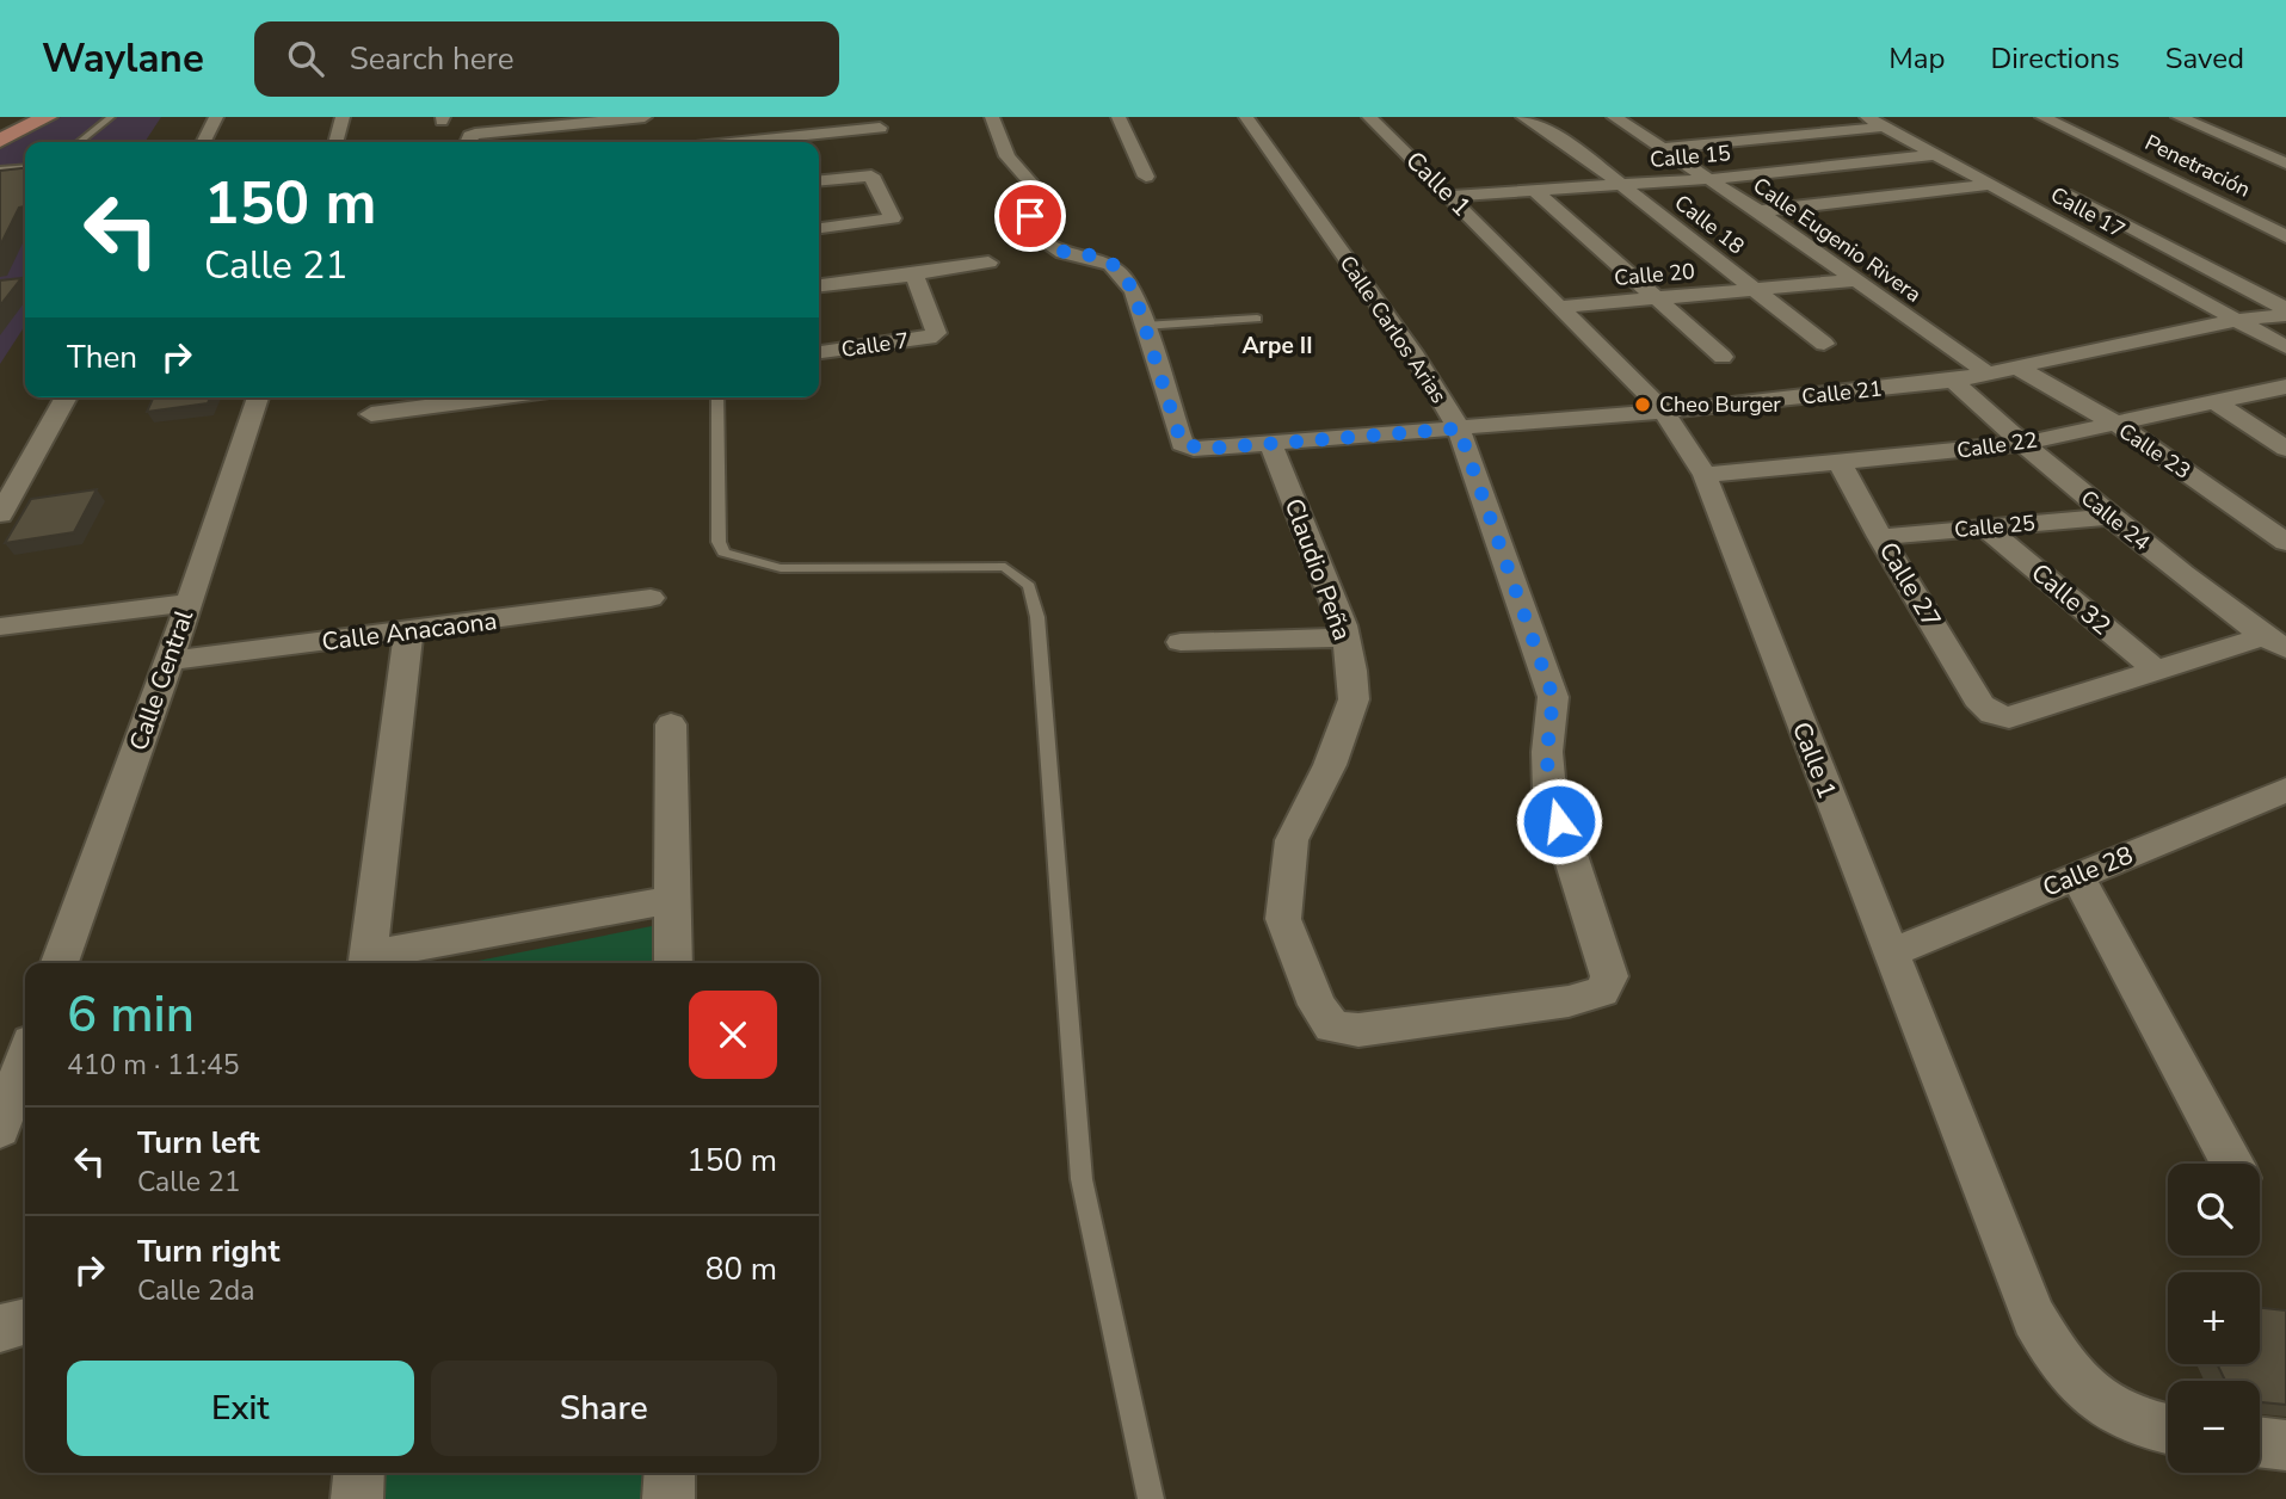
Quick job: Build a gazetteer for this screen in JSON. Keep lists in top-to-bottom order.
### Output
{
  "streets": {
    "street": [
      "Calle 15",
      "Penetración",
      "Calle 1",
      "Calle 17",
      "Calle 18",
      "Calle Eugenio Rivera",
      "Calle 20",
      "Calle Carlos Arias",
      "Calle 7",
      "Calle 21",
      "Calle 22",
      "Calle 23",
      "Calle 24",
      "Calle 25",
      "Claudio Peña",
      "Calle 27",
      "Calle 32",
      "Calle Anacaona",
      "Calle Central",
      "Calle 28"
    ]
  },
  "crossings": [
    ["Calle 15", "Calle 1"],
    ["Calle 15", "Calle 17"],
    ["Calle 15", "Calle 18"],
    ["Calle 15", "Calle Eugenio Rivera"],
    ["Calle 1", "Calle 20"],
    ["Calle 1", "Calle 21"],
    ["Calle 1", "Calle 22"],
    ["Calle 1", "Calle 28"],
    ["Calle 17", "Calle 21"],
    ["Calle 18", "Calle 20"],
    ["Calle Eugenio Rivera", "Calle 20"],
    ["Calle Eugenio Rivera", "Calle 21"],
    ["Calle Carlos Arias", "Calle 21"],
    ["Calle Carlos Arias", "Claudio Peña"],
    ["Calle 21", "Calle 23"],
    ["Calle 21", "Calle 24"],
    ["Calle 21", "Claudio Peña"],
    ["Calle 22", "Calle 23"],
    ["Calle 22", "Calle 24"],
    ["Calle 22", "Calle 27"],
    ["Calle 24", "Calle 25"],
    ["Calle 25", "Calle 27"],
    ["Calle 25", "Calle 32"],
    ["Calle 27", "Calle 32"],
    ["Calle Anacaona", "Calle Central"]
  ],
  "districts": ["Arpe II"],
  "places": ["Cheo Burger"],
  "page": {
    "header": "Waylane",
    "search": "Search here",
    "nav": ["Map", "Directions", "Saved"],
    "turn": ["150 m", "Calle 21"],
    "then": "Then",
    "heading": ["6 min", "410 m · 11:45"],
    "list": [
      {
        "name": "Turn left",
        "note": "Calle 21",
        "value": "150 m"
      },
      {
        "name": "Turn right",
        "note": "Calle 2da",
        "value": "80 m"
      }
    ],
    "map_buttons": ["+", "−"],
    "buttons": ["Exit", "Share"]
  }
}
